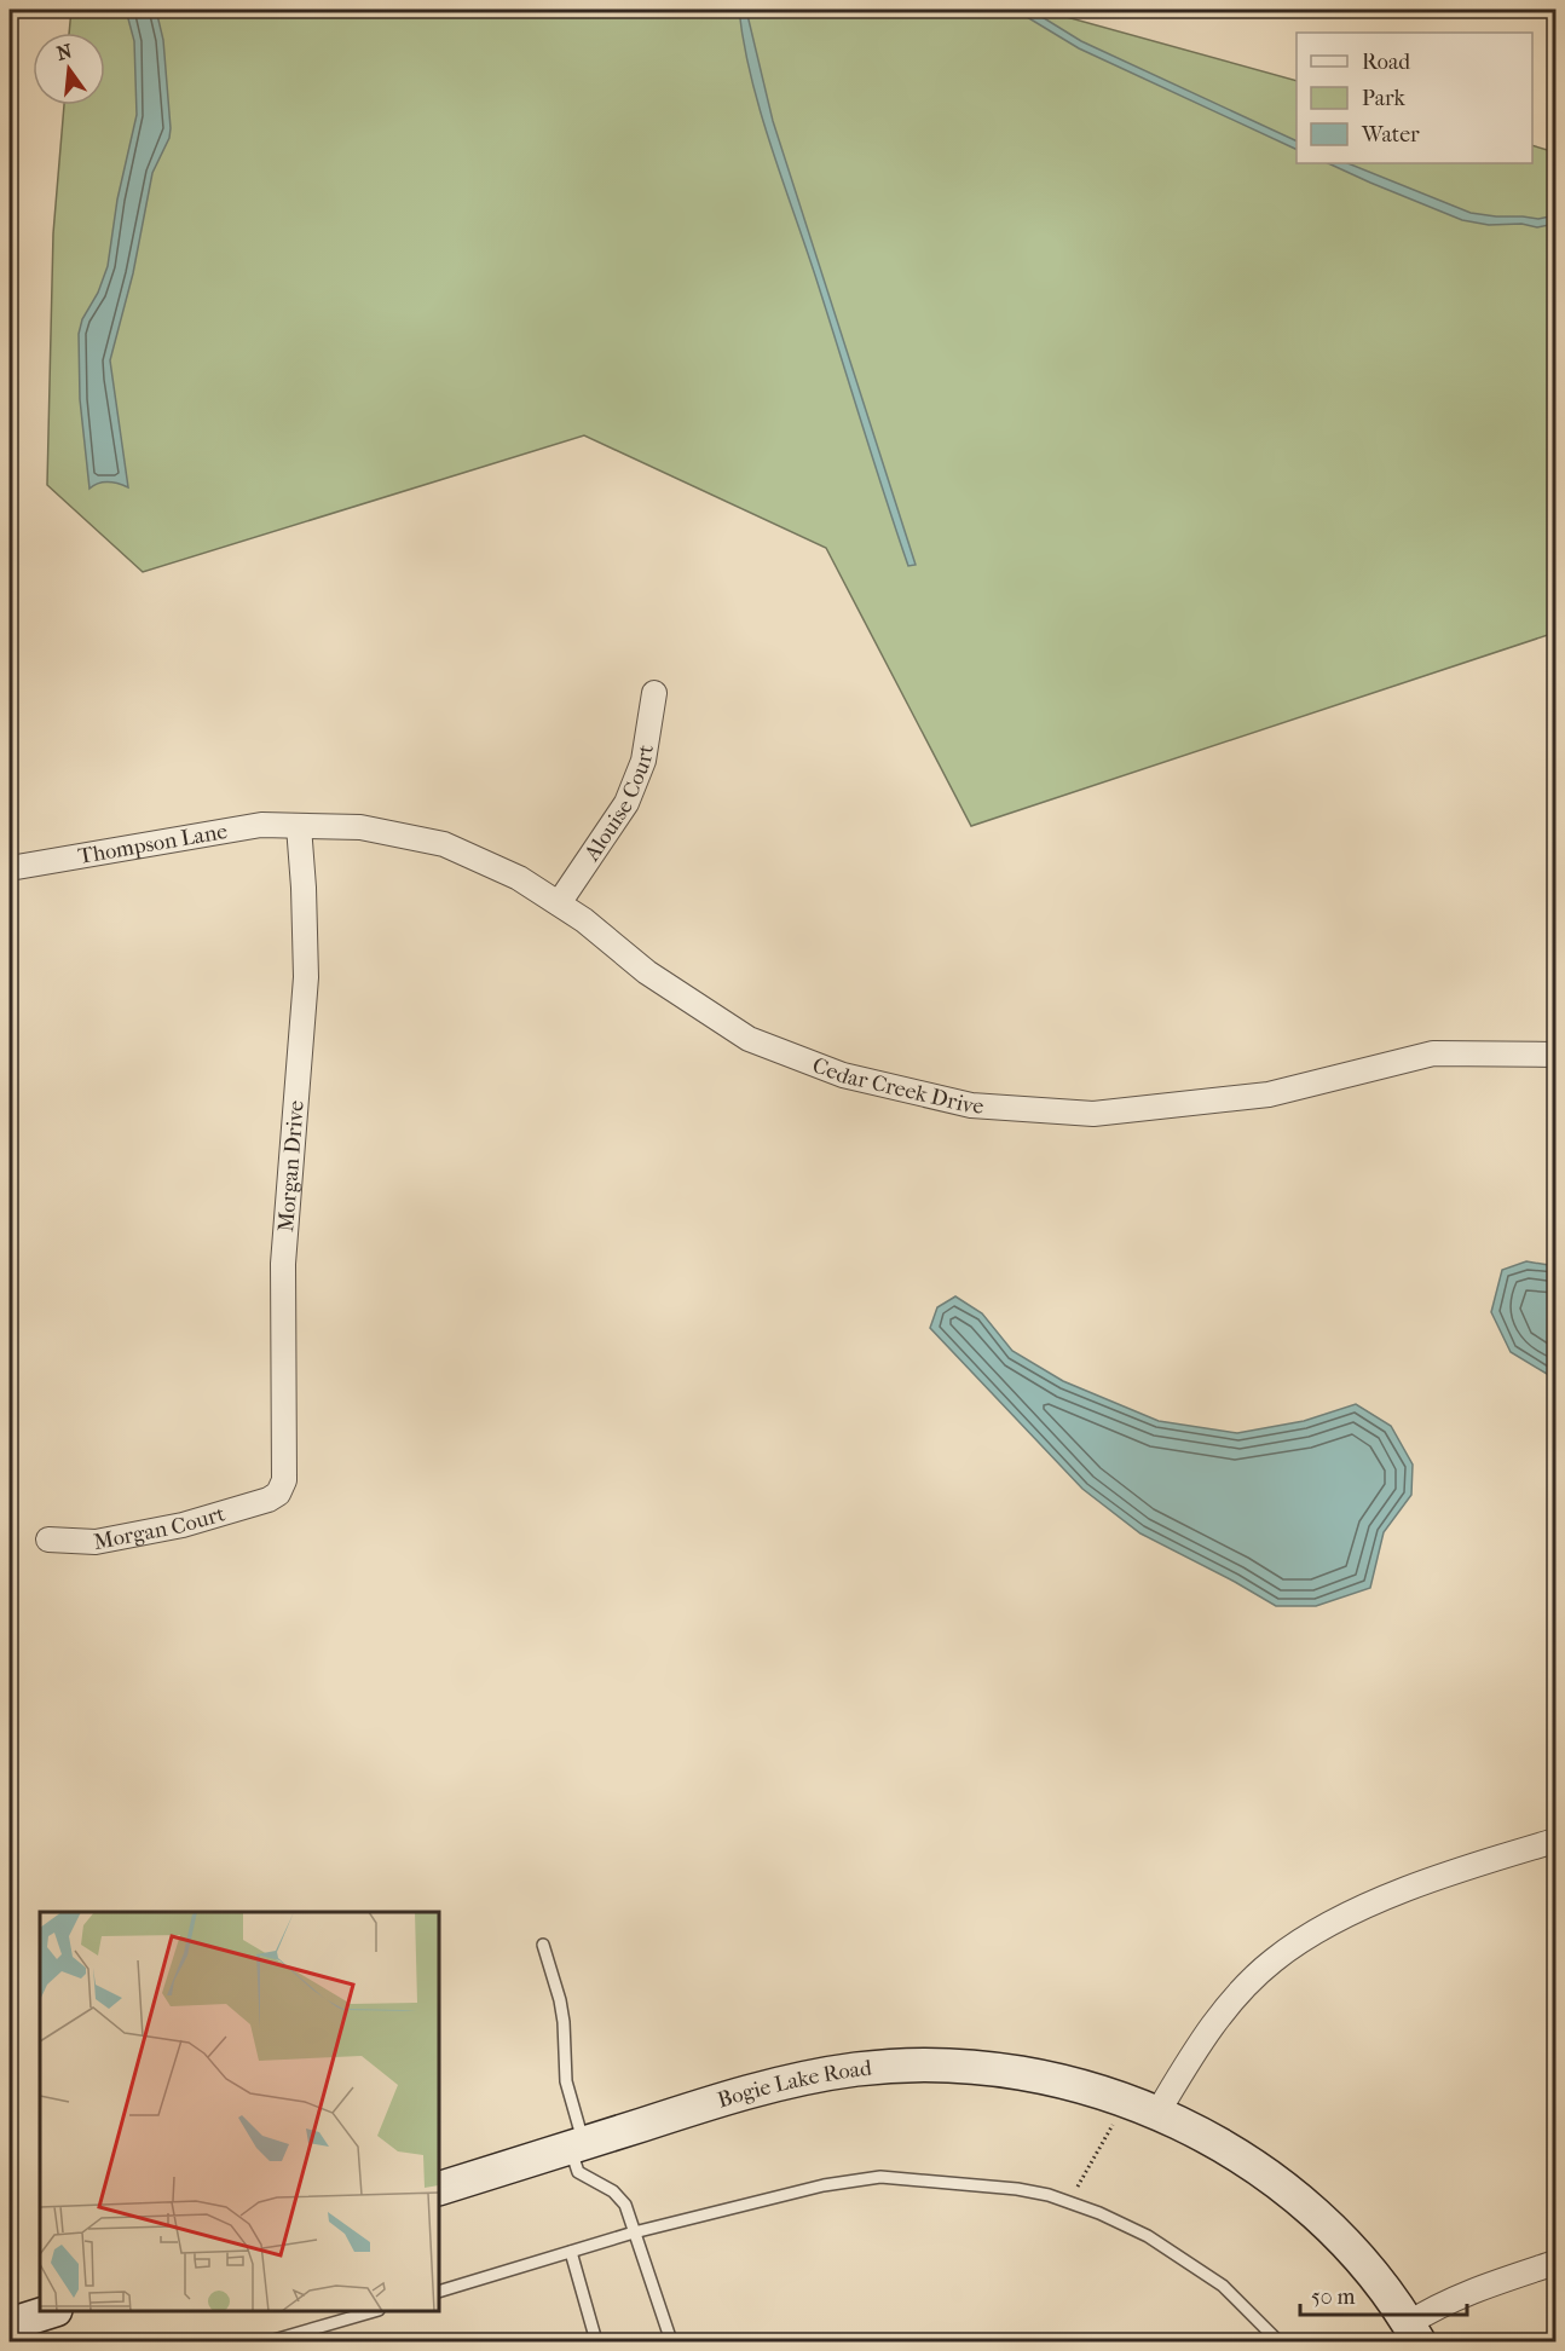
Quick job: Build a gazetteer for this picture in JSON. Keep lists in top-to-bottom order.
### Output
{
  "streets": {
    "main road": ["Bogie Lake Road"],
    "street": [
      "Alouise Court",
      "Thompson Lane",
      "Cedar Creek Drive",
      "Morgan Drive",
      "Morgan Court"
    ]
  },
  "crossings": [
    ["Alouise Court", "Cedar Creek Drive"],
    ["Thompson Lane", "Cedar Creek Drive"],
    ["Thompson Lane", "Morgan Drive"],
    ["Cedar Creek Drive", "Morgan Drive"],
    ["Morgan Drive", "Morgan Court"]
  ],
  "legend": ["Road", "Park", "Water"],
  "scale_bar": "50 m",
  "north": "top"
}
